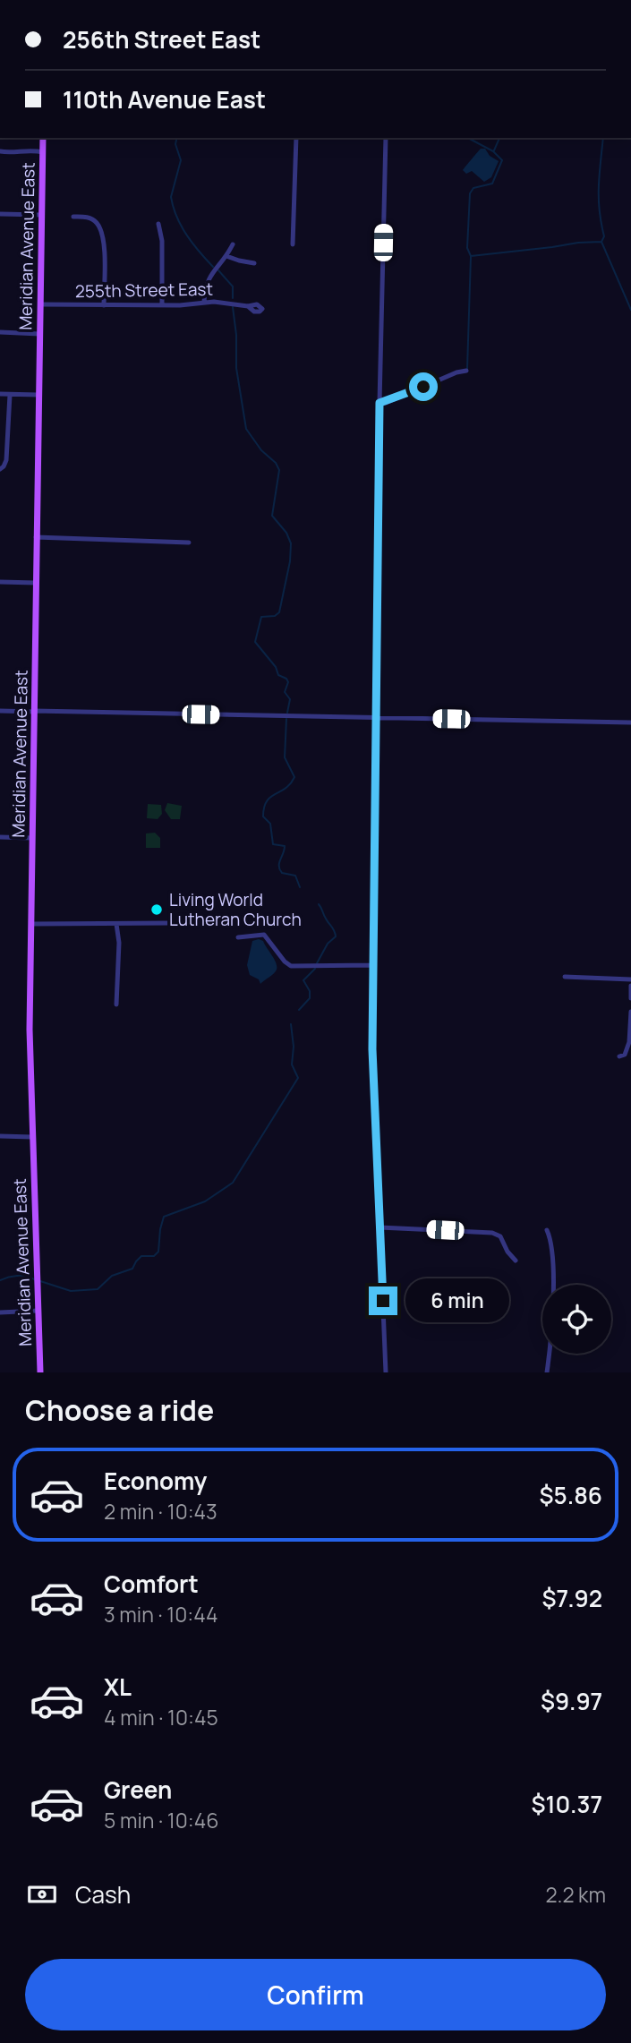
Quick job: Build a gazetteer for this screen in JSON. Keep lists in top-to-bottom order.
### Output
{
  "streets": {
    "main road": ["Meridian Avenue East"],
    "street": ["255th Street East"]
  },
  "crossings": [
    ["Meridian Avenue East", "255th Street East"]
  ],
  "places": ["Living World Lutheran Church"],
  "page": {
    "banner": ["256th Street East", "110th Avenue East"],
    "bubble": "6 min",
    "heading": "Choose a ride",
    "list": [
      {
        "name": "Economy",
        "note": "2 min · 10:43",
        "value": "$5.86"
      },
      {
        "name": "Comfort",
        "note": "3 min · 10:44",
        "value": "$7.92"
      },
      {
        "name": "XL",
        "note": "4 min · 10:45",
        "value": "$9.97"
      },
      {
        "name": "Green",
        "note": "5 min · 10:46",
        "value": "$10.37"
      }
    ],
    "pay": ["Cash", "2.2 km"],
    "buttons": "Confirm"
  }
}
